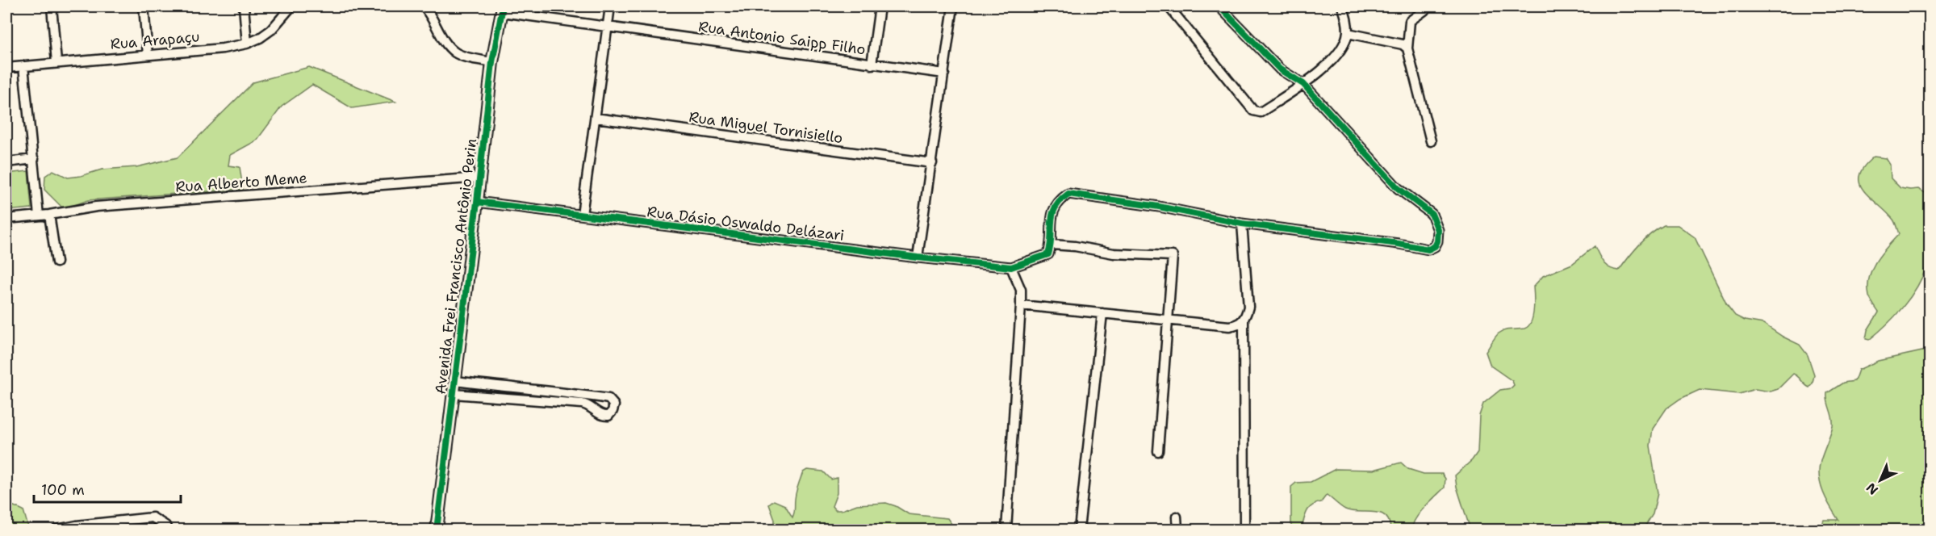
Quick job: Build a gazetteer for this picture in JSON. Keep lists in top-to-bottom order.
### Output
{
  "streets": {
    "street": [
      "Rua Antonio Saipp Filho",
      "Rua Arapaçu",
      "Rua Miguel Tornisiello",
      "Rua Alberto Meme",
      "Rua Dásio Oswaldo Delázari",
      "Avenida Frei Francisco Antônio Perin"
    ]
  },
  "crossings": [
    ["Rua Antonio Saipp Filho", "Avenida Frei Francisco Antônio Perin"],
    ["Rua Alberto Meme", "Avenida Frei Francisco Antônio Perin"],
    ["Rua Dásio Oswaldo Delázari", "Avenida Frei Francisco Antônio Perin"]
  ],
  "scale_bar": "100 m",
  "north": "bottom left"
}
